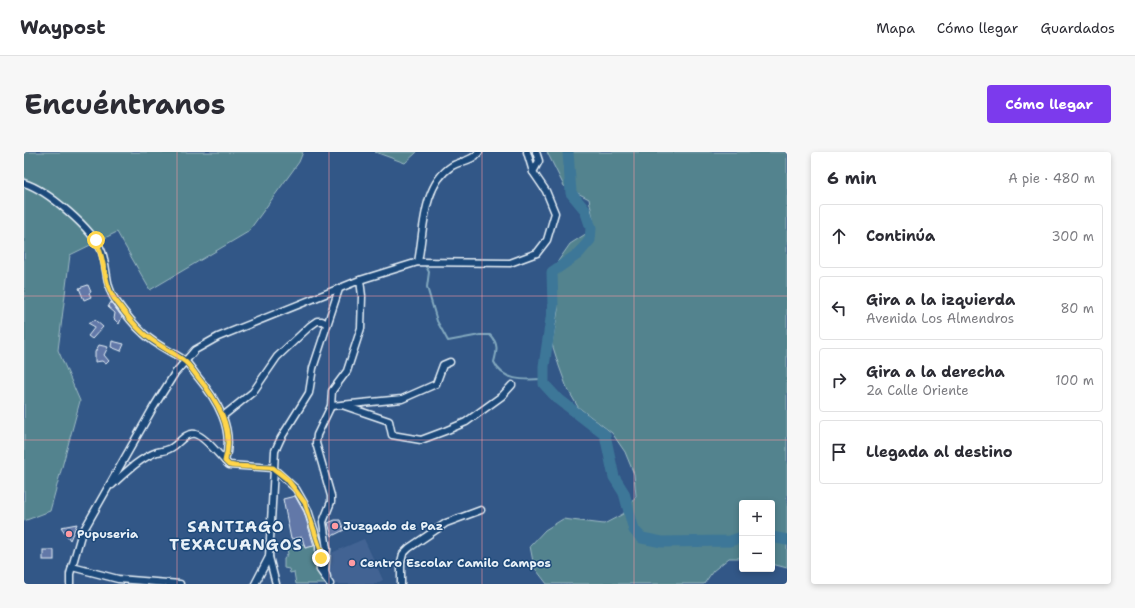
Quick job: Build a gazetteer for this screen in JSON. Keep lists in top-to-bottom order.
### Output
{
  "districts": ["SANTIAGO TEXACUANGOS"],
  "places": ["Juzgado de Paz", "Pupuseria", "Centro Escolar Camilo Campos"],
  "page": {
    "header": "Waypost",
    "nav": ["Mapa", "Cómo llegar", "Guardados"],
    "title": "Encuéntranos",
    "buttons": "Cómo llegar",
    "heading": ["6 min", "A pie · 480 m"],
    "list": [
      ["Continúa", "300 m"],
      ["Gira a la izquierda", "Avenida Los Almendros", "80 m"],
      ["Gira a la derecha", "2a Calle Oriente", "100 m"],
      "Llegada al destino"
    ],
    "map_buttons": ["+", "−"]
  }
}
